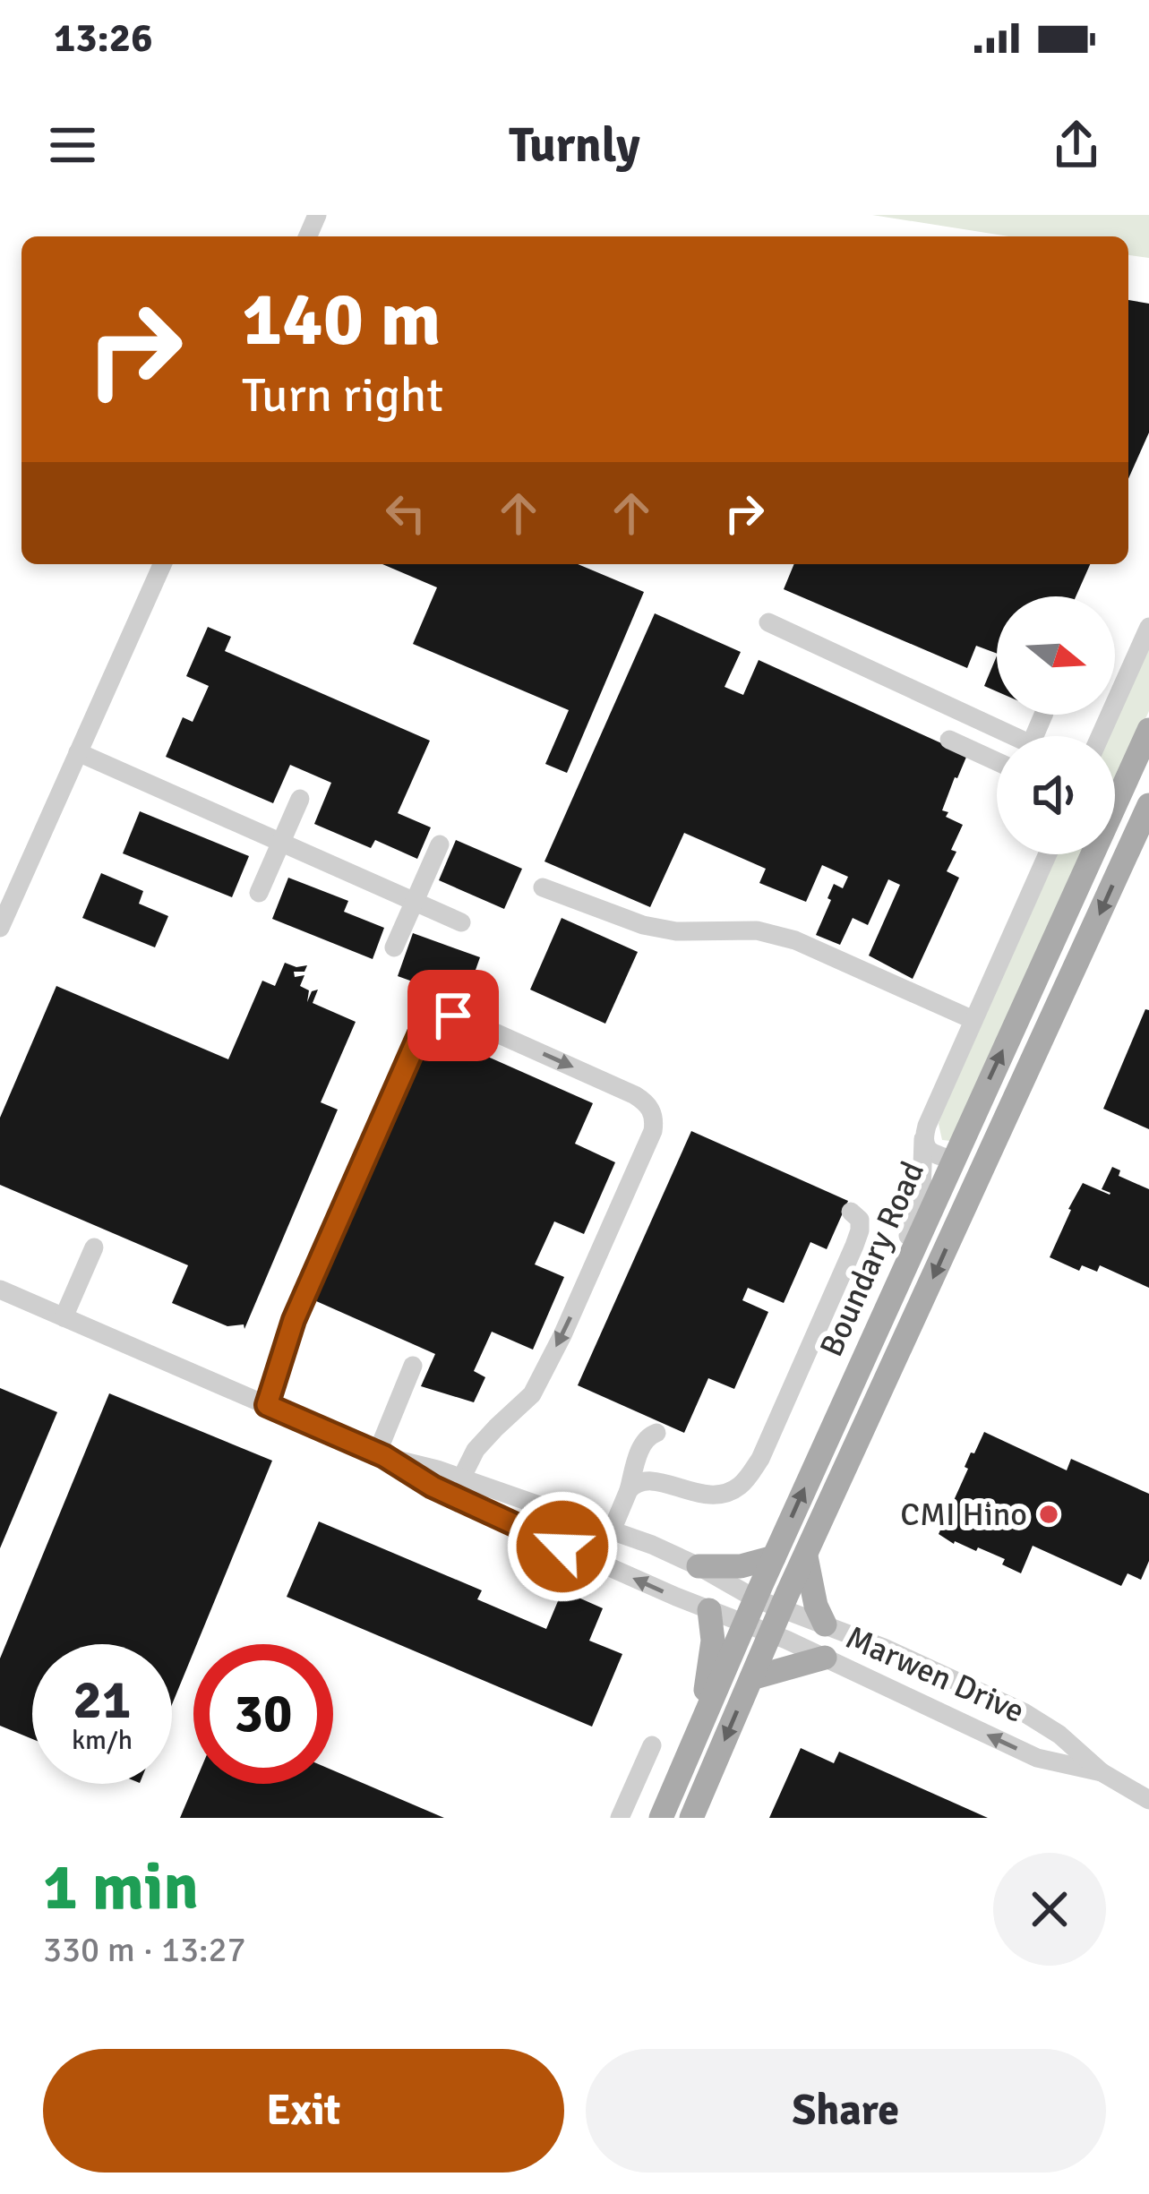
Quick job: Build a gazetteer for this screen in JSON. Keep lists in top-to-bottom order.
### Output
{
  "streets": {
    "main road": ["Boundary Road"],
    "street": ["Marwen Drive"]
  },
  "crossings": [
    ["Boundary Road", "Marwen Drive"]
  ],
  "places": ["CMI Hino"],
  "north": "right",
  "page": {
    "status": "13:26",
    "header": "Turnly",
    "turn": ["140 m", "Turn right"],
    "speed": "21 km/h",
    "limit": "30",
    "heading": ["1 min", "330 m · 13:27"],
    "buttons": ["Exit", "Share"]
  }
}
